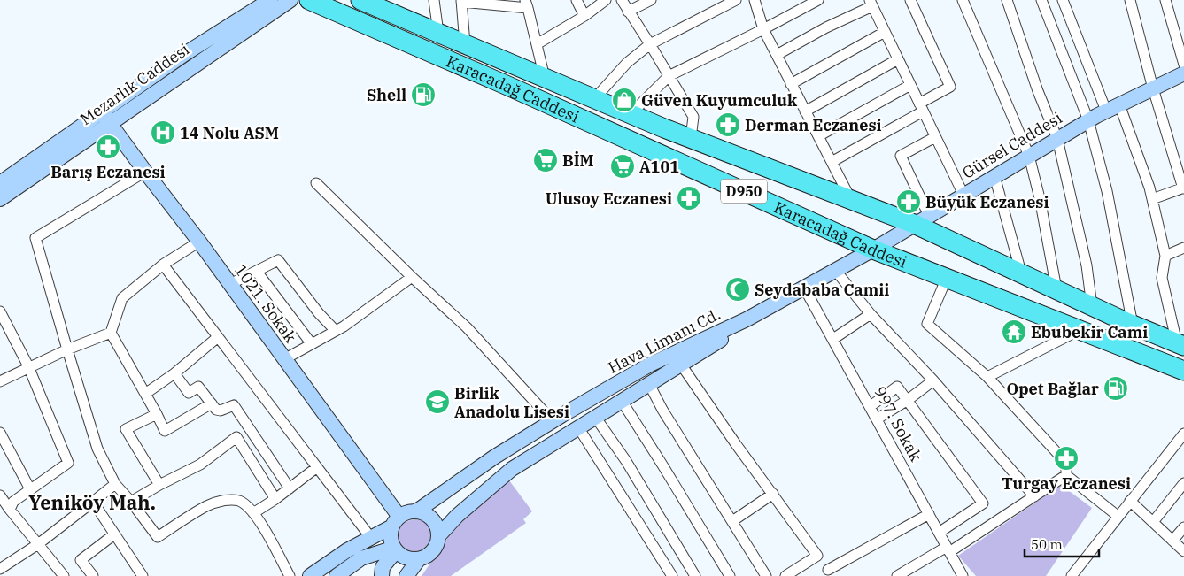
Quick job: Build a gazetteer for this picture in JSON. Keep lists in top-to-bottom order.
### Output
{
  "streets": {
    "highway": ["Karacadağ Caddesi", "D950"],
    "main road": [
      "Mezarlık Caddesi",
      "Gürsel Caddesi",
      "1021. Sokak",
      "Hava Limanı Cd."
    ],
    "street": ["997. Sokak"]
  },
  "crossings": [
    ["Mezarlık Caddesi", "1021. Sokak"],
    ["Karacadağ Caddesi", "Gürsel Caddesi"],
    ["Gürsel Caddesi", "Hava Limanı Cd."],
    ["Gürsel Caddesi", "997. Sokak"],
    ["1021. Sokak", "Hava Limanı Cd."]
  ],
  "districts": ["Yeniköy Mah."],
  "places": {
    "fuel station": ["Shell", "Opet Bağlar"],
    "shop": ["Güven Kuyumculuk"],
    "pharmacy": [
      "Derman Eczanesi",
      "Barış Eczanesi",
      "Ulusoy Eczanesi",
      "Büyük Eczanesi",
      "Turgay Eczanesi"
    ],
    "hospital": ["14 Nolu ASM"],
    "supermarket": ["BİM", "A101"],
    "mosque": ["Seydababa Camii"],
    "temple": ["Ebubekir Cami"],
    "school or university": ["Birlik Anadolu Lisesi"]
  },
  "scale_bar": "50 m"
}
